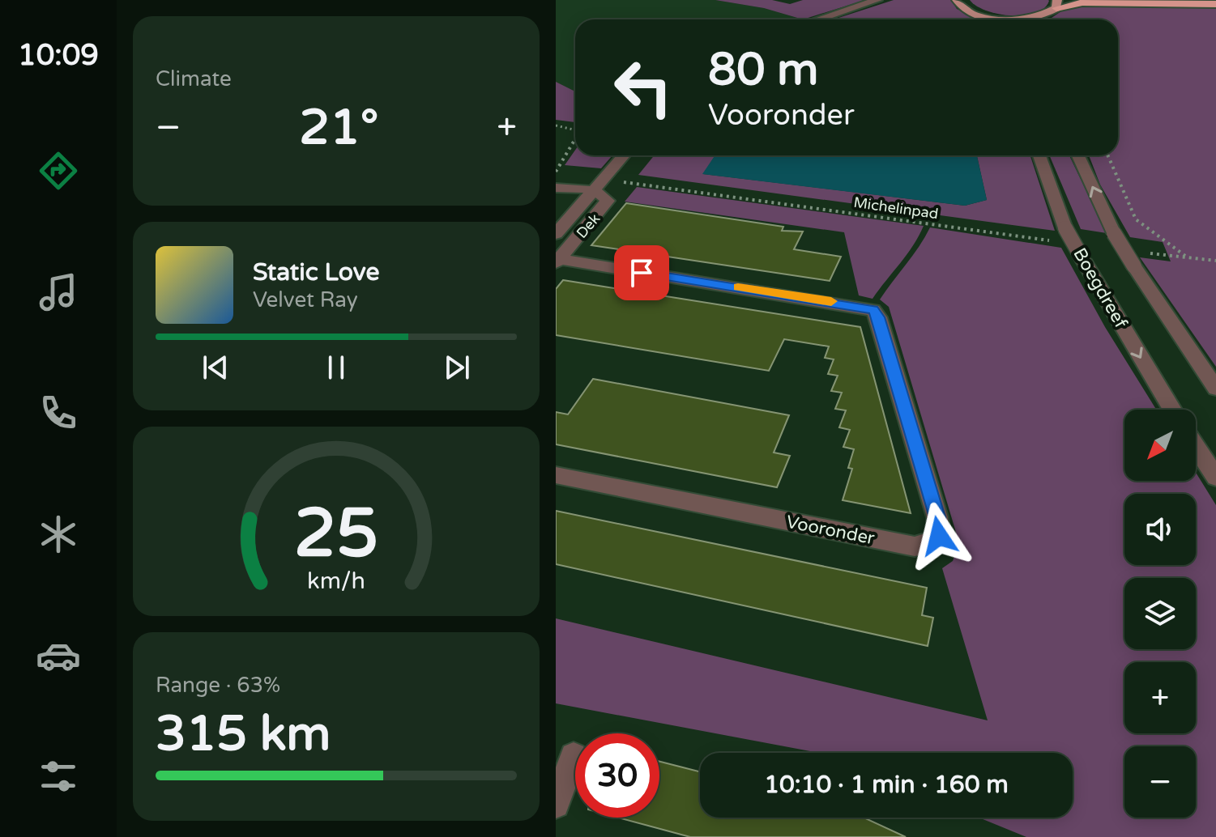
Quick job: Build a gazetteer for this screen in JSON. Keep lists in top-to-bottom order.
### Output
{
  "streets": {
    "street": ["Dek", "Boegdreef", "Vooronder"],
    "path": ["Michelinpad"]
  },
  "crossings": [
    ["Michelinpad", "Dek"],
    ["Michelinpad", "Boegdreef"],
    ["Dek", "Vooronder"]
  ],
  "north": "bottom left",
  "page": {
    "tabs": "10:09",
    "tile": [
      "Climate",
      ["Range · 63%", "315 km"]
    ],
    "turn": ["80 m", "Vooronder"],
    "heat": ["−", "21°", "+"],
    "song": ["Static Love", "Velvet Ray"],
    "map_buttons": ["+", "−"],
    "limit": "30",
    "trip": "10:10 · 1 min · 160 m",
    "gauge": ["25", "km/h"]
  }
}
